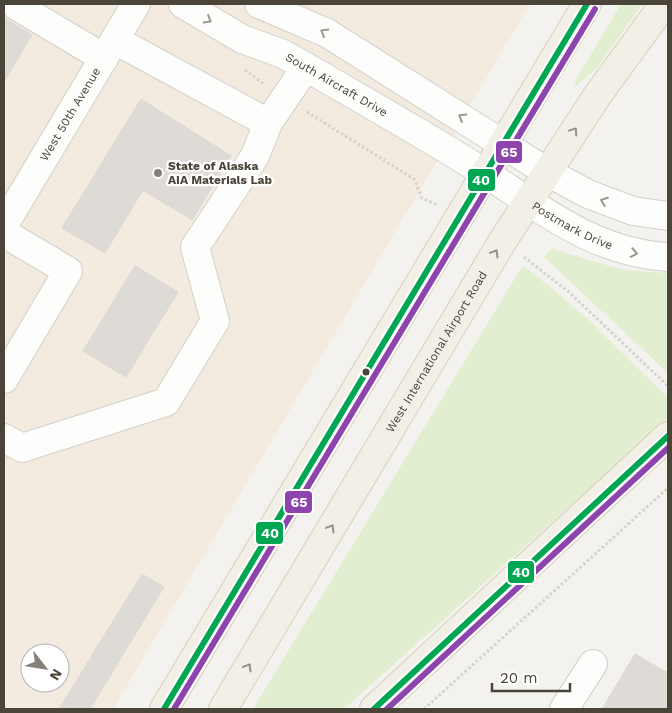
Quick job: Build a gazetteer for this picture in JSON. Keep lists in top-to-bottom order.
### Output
{
  "streets": {
    "main road": ["West International Airport Road"],
    "street": ["South Aircraft Drive", "West 50th Avenue", "Postmark Drive"]
  },
  "crossings": [
    ["South Aircraft Drive", "Postmark Drive"],
    ["Postmark Drive", "West International Airport Road"]
  ],
  "places": ["State of Alaska AIA Materials Lab"],
  "lines": ["transit line 40", "transit line 65"],
  "scale_bar": "20 m",
  "north": "bottom right"
}
